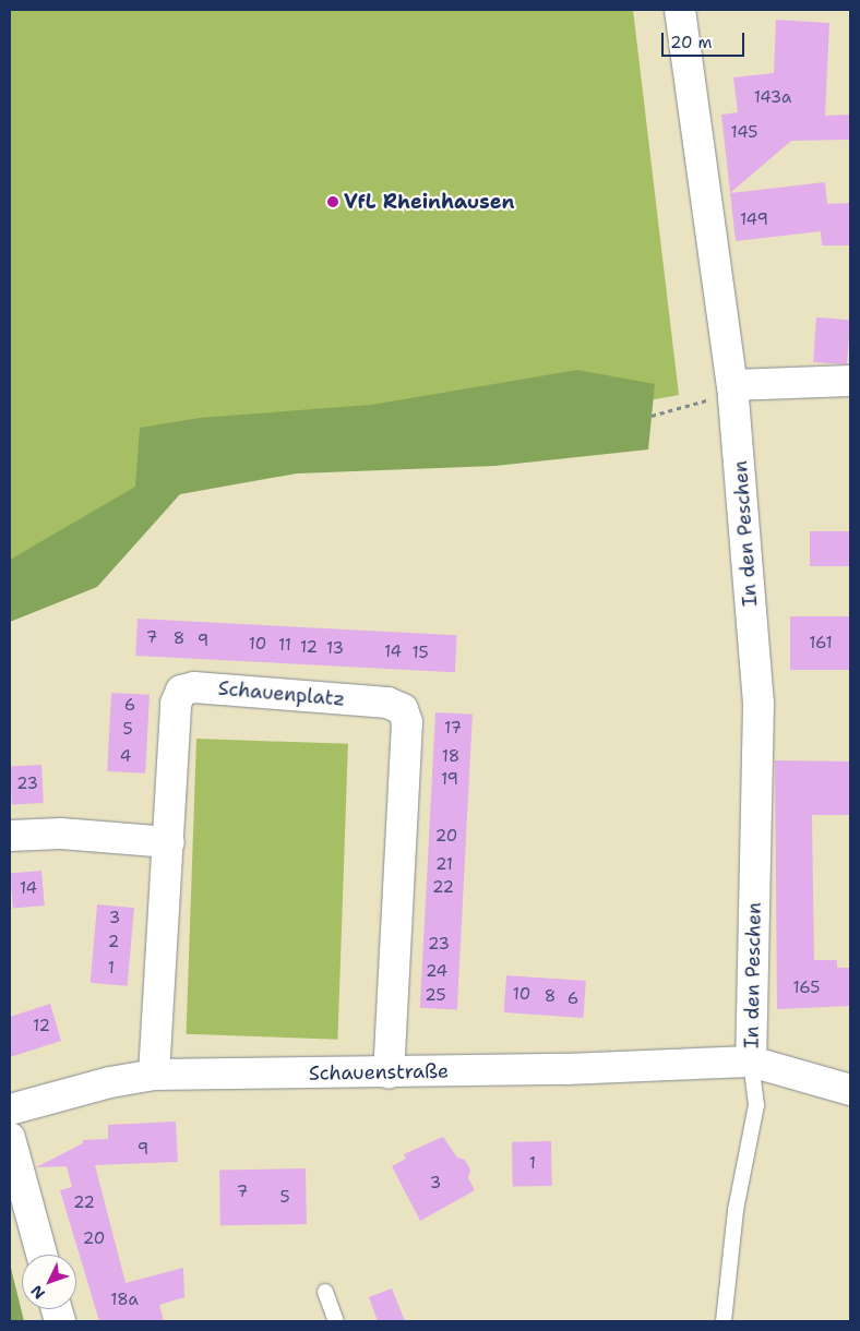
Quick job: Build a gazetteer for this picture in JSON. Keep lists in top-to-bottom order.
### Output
{
  "streets": {
    "street": ["In den Peschen", "Schauenplatz", "Schauenstraße"]
  },
  "crossings": [
    ["In den Peschen", "Schauenstraße"],
    ["Schauenplatz", "Schauenstraße"]
  ],
  "places": ["VfL Rheinhausen"],
  "house_numbers": [
    "143a",
    "145",
    "149",
    "7",
    "8",
    "9",
    "161",
    "10",
    "11",
    "12",
    "13",
    "14",
    "15",
    "6",
    "17",
    "5",
    "4",
    "18",
    "19",
    "23",
    "20",
    "21",
    "22",
    "14",
    "3",
    "2",
    "23",
    "1",
    "24",
    "165",
    "10",
    "25",
    "8",
    "6",
    "12",
    "9",
    "1",
    "3",
    "7",
    "5",
    "22",
    "20",
    "18a"
  ],
  "scale_bar": "20 m",
  "north": "bottom left"
}
